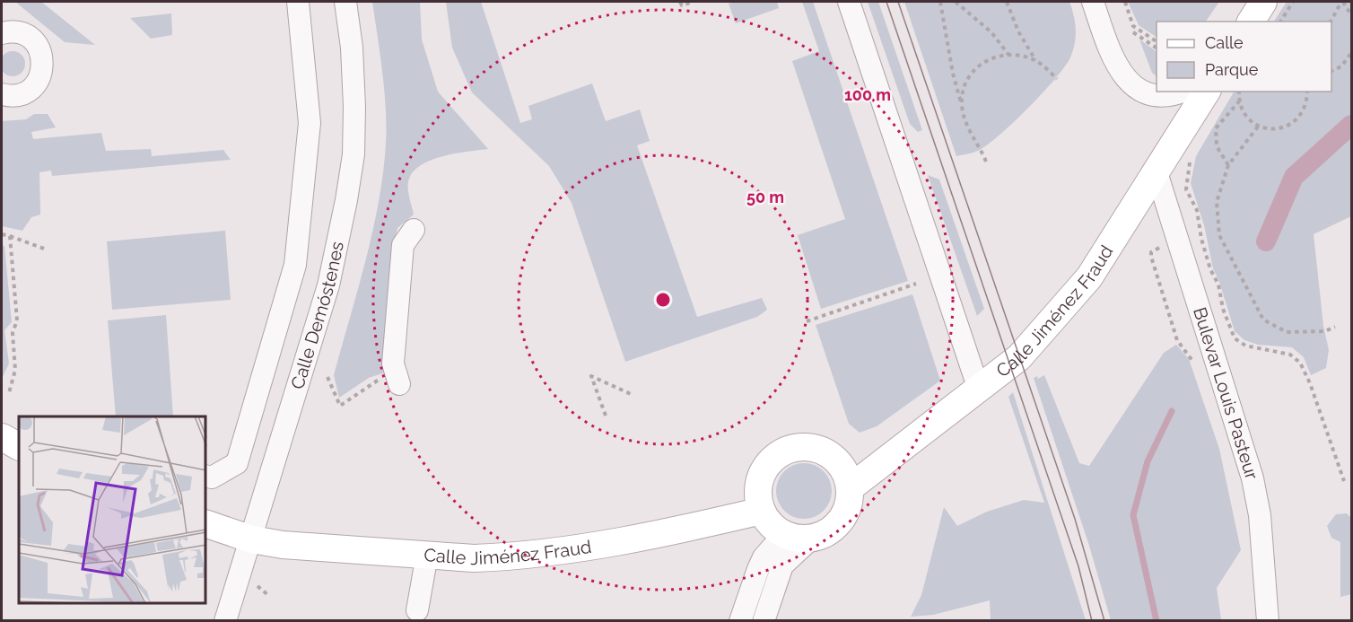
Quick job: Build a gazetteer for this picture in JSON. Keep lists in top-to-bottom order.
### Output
{
  "streets": {
    "main road": ["Calle Jiménez Fraud"],
    "street": ["Calle Demóstenes", "Bulevar Louis Pasteur"]
  },
  "crossings": [
    ["Calle Jiménez Fraud", "Calle Demóstenes"],
    ["Calle Jiménez Fraud", "Bulevar Louis Pasteur"]
  ],
  "legend": ["Calle", "Parque"],
  "rings": ["100 m", "50 m"]
}
